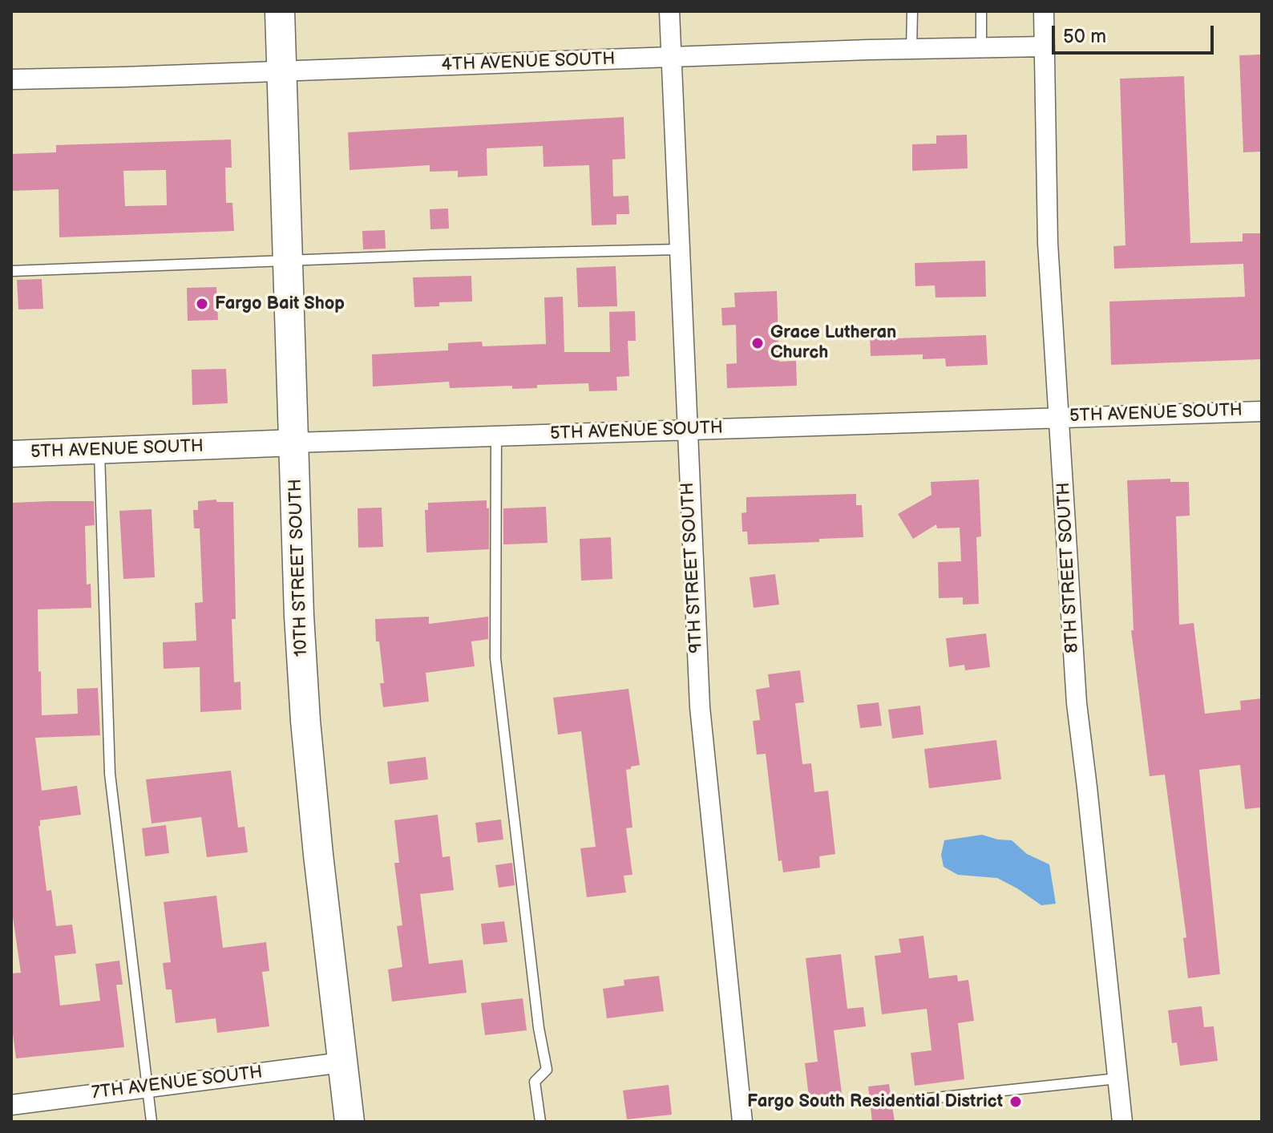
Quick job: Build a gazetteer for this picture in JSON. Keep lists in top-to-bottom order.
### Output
{
  "streets": {
    "main road": ["10TH STREET SOUTH"],
    "street": [
      "4TH AVENUE SOUTH",
      "5TH AVENUE SOUTH",
      "9TH STREET SOUTH",
      "8TH STREET SOUTH",
      "7TH AVENUE SOUTH"
    ]
  },
  "crossings": [
    ["4TH AVENUE SOUTH", "10TH STREET SOUTH"],
    ["4TH AVENUE SOUTH", "9TH STREET SOUTH"],
    ["4TH AVENUE SOUTH", "8TH STREET SOUTH"],
    ["5TH AVENUE SOUTH", "10TH STREET SOUTH"],
    ["5TH AVENUE SOUTH", "9TH STREET SOUTH"],
    ["5TH AVENUE SOUTH", "8TH STREET SOUTH"],
    ["10TH STREET SOUTH", "7TH AVENUE SOUTH"]
  ],
  "places": ["Fargo Bait Shop", "Grace Lutheran Church", "Fargo South Residential District"],
  "scale_bar": "50 m"
}
